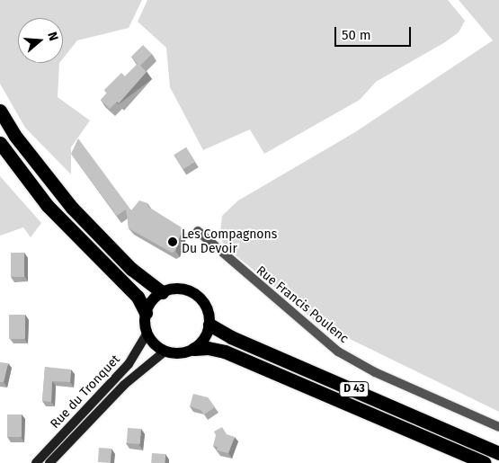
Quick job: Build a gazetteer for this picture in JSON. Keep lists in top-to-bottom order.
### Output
{
  "streets": {
    "highway": ["D 43"],
    "street": ["Rue Francis Poulenc", "Rue du Tronquet"]
  },
  "crossings": [
    ["D 43", "Rue du Tronquet"]
  ],
  "places": ["Les Compagnons Du Devoir"],
  "scale_bar": "50 m",
  "north": "right"
}
